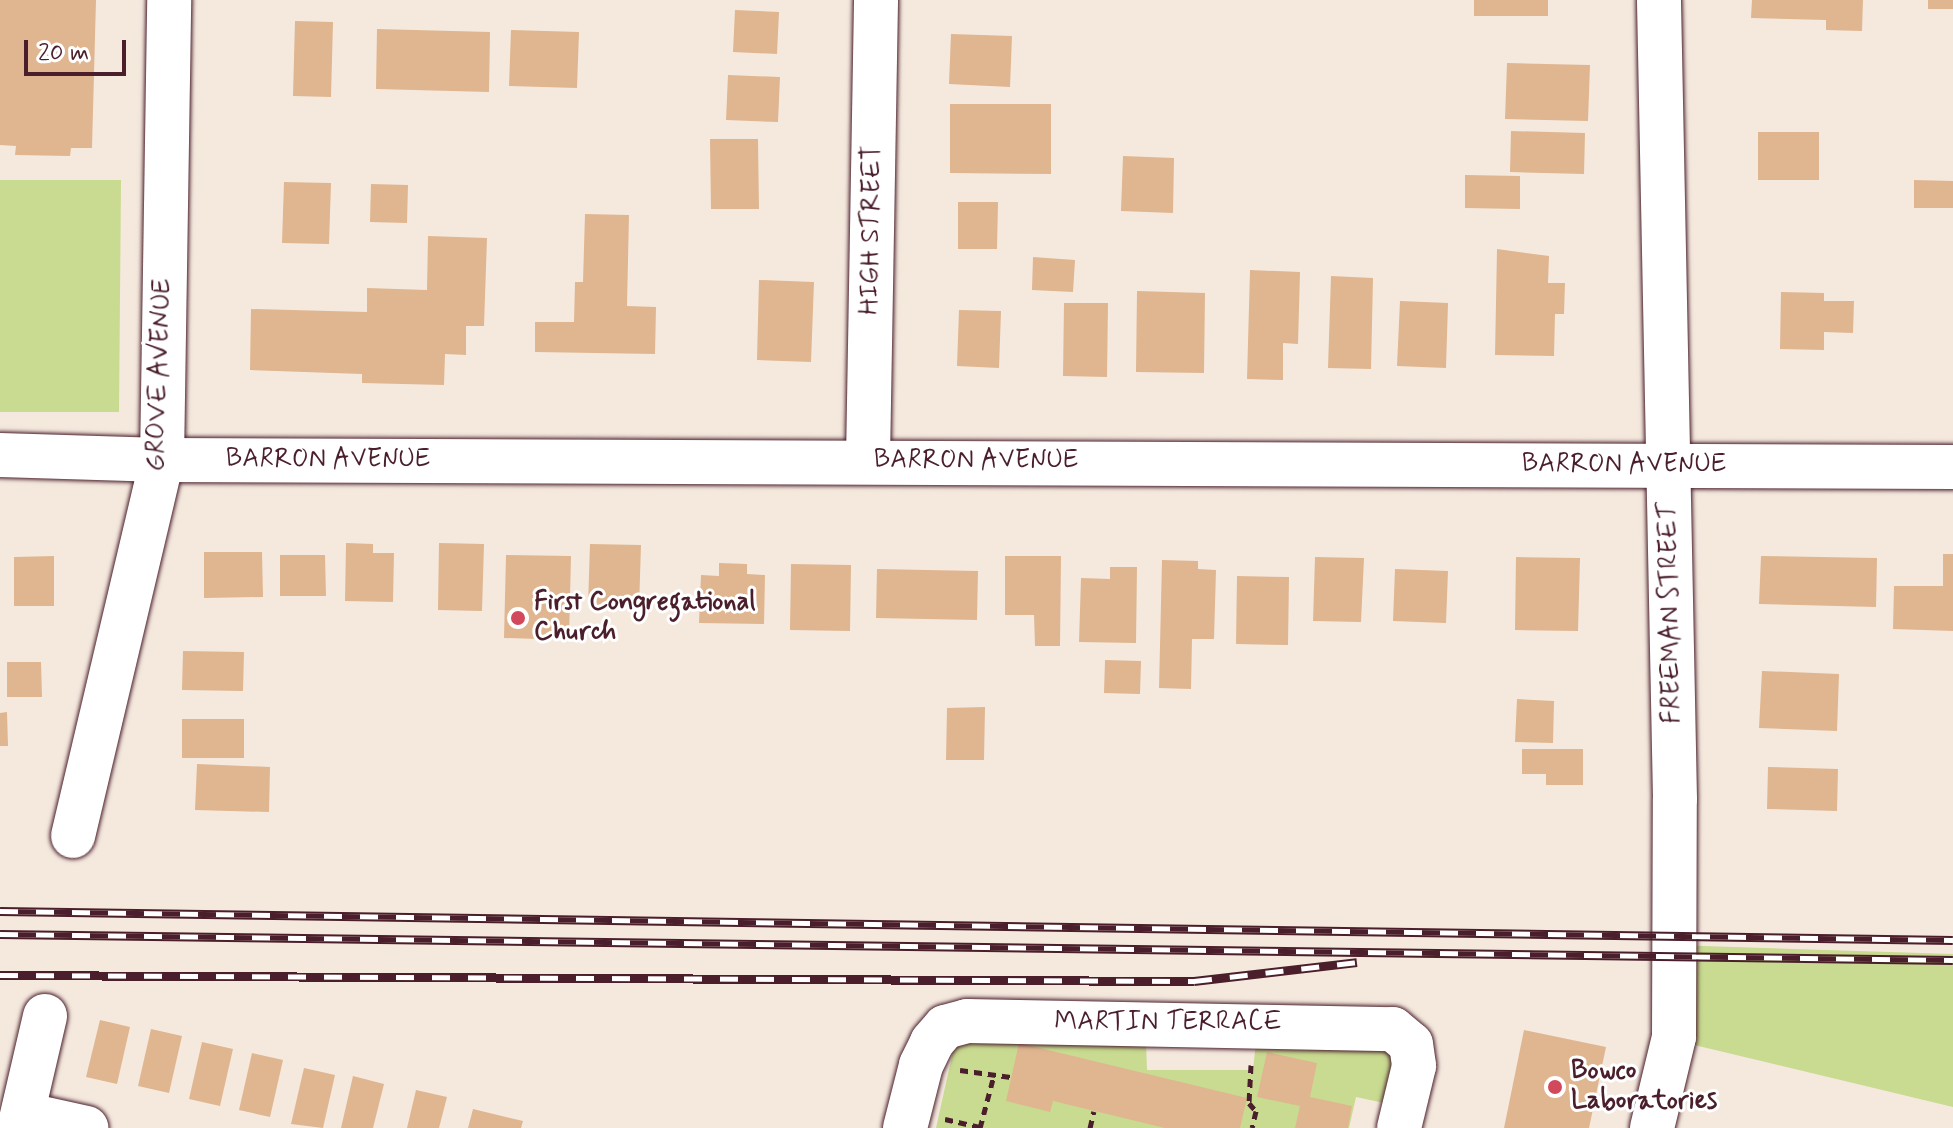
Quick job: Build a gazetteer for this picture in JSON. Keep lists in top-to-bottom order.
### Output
{
  "streets": {
    "street": [
      "HIGH STREET",
      "GROVE AVENUE",
      "BARRON AVENUE",
      "FREEMAN STREET",
      "MARTIN TERRACE"
    ]
  },
  "crossings": [
    ["HIGH STREET", "BARRON AVENUE"],
    ["GROVE AVENUE", "BARRON AVENUE"],
    ["BARRON AVENUE", "FREEMAN STREET"]
  ],
  "places": ["First Congregational Church", "Bowco Laboratories"],
  "scale_bar": "20 m"
}
